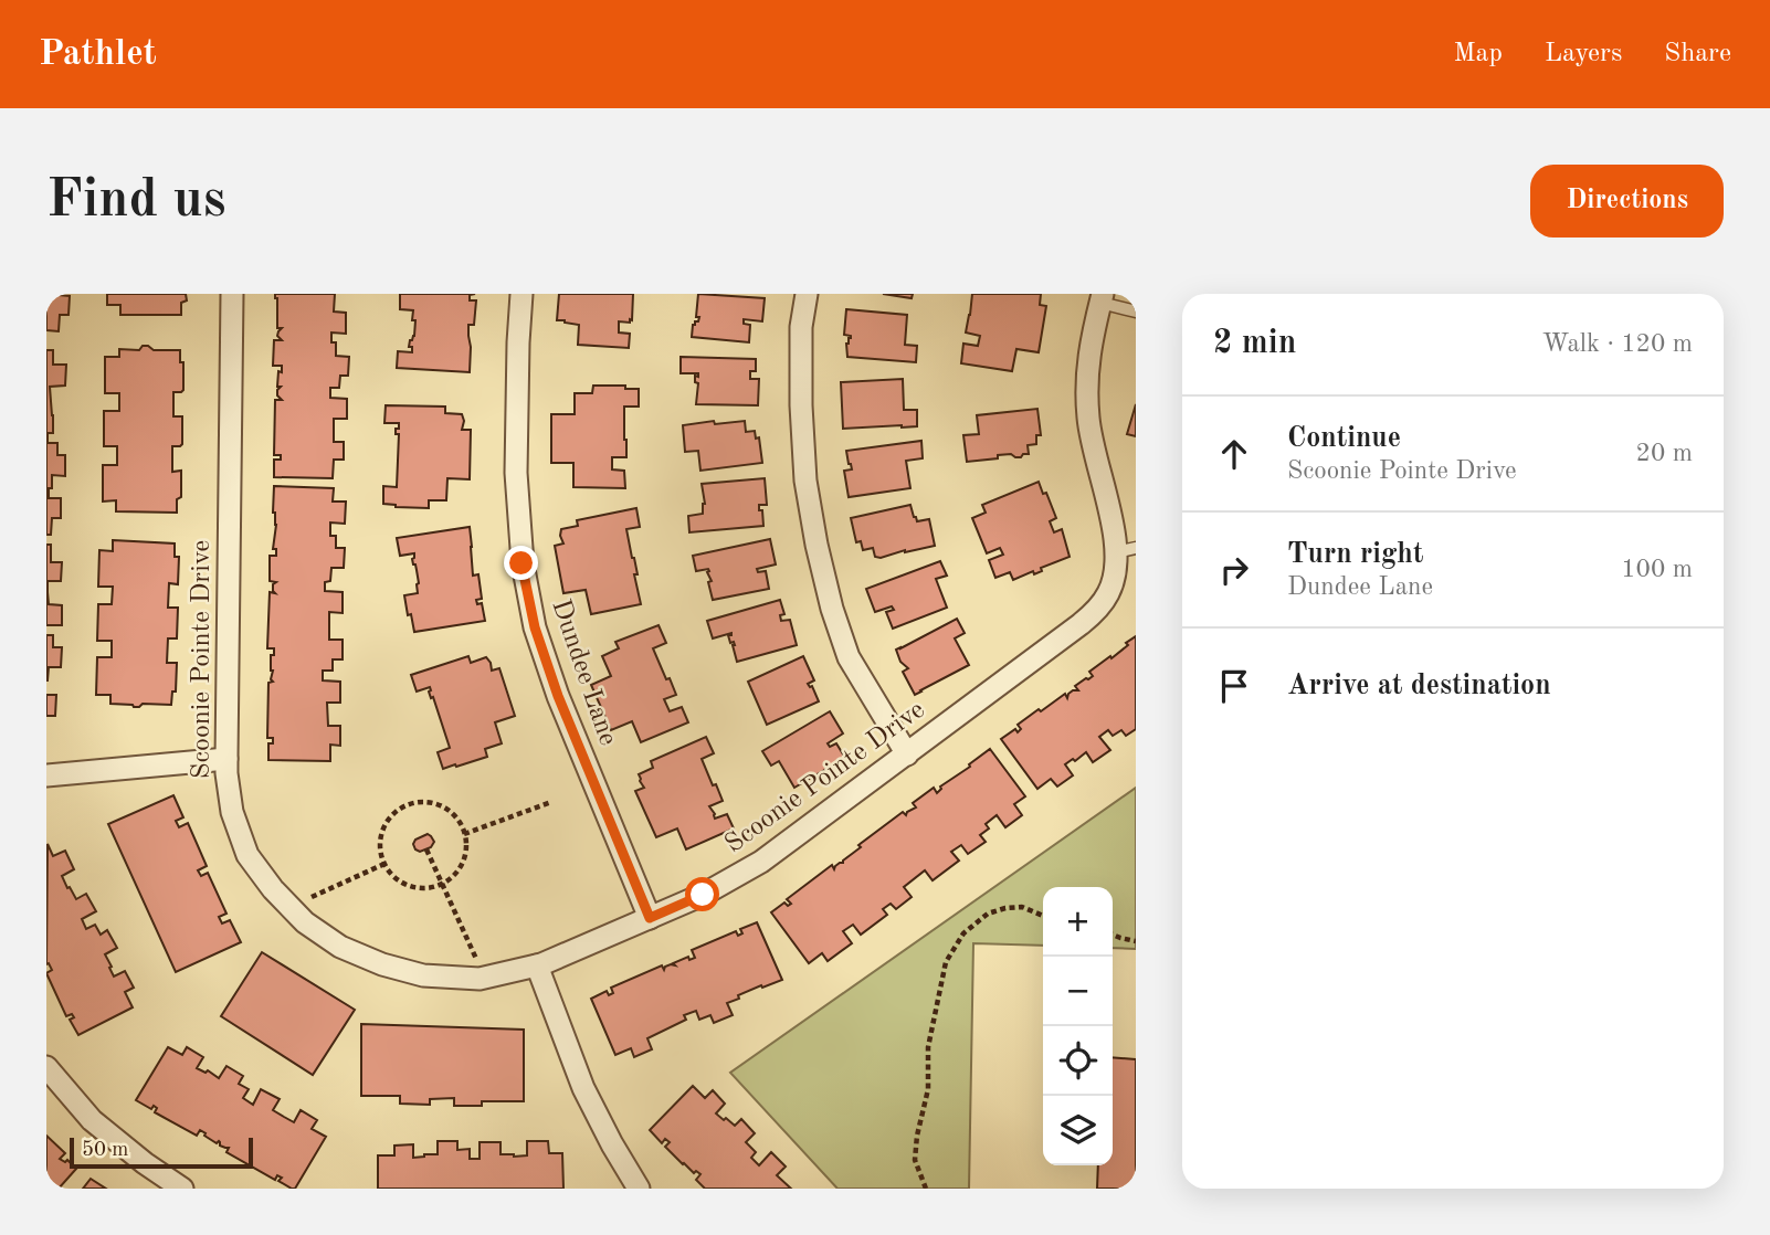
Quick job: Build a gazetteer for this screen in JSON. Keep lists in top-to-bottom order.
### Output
{
  "streets": {
    "street": ["Scoonie Pointe Drive", "Dundee Lane"]
  },
  "crossings": [
    ["Scoonie Pointe Drive", "Dundee Lane"]
  ],
  "scale_bar": "50 m",
  "page": {
    "header": "Pathlet",
    "nav": ["Map", "Layers", "Share"],
    "buttons": "Directions",
    "title": "Find us",
    "heading": ["2 min", "Walk · 120 m"],
    "list": [
      ["Continue", "Scoonie Pointe Drive", "20 m"],
      ["Turn right", "Dundee Lane", "100 m"],
      "Arrive at destination"
    ],
    "map_buttons": ["+", "−"],
    "scale": "50 m"
  }
}
